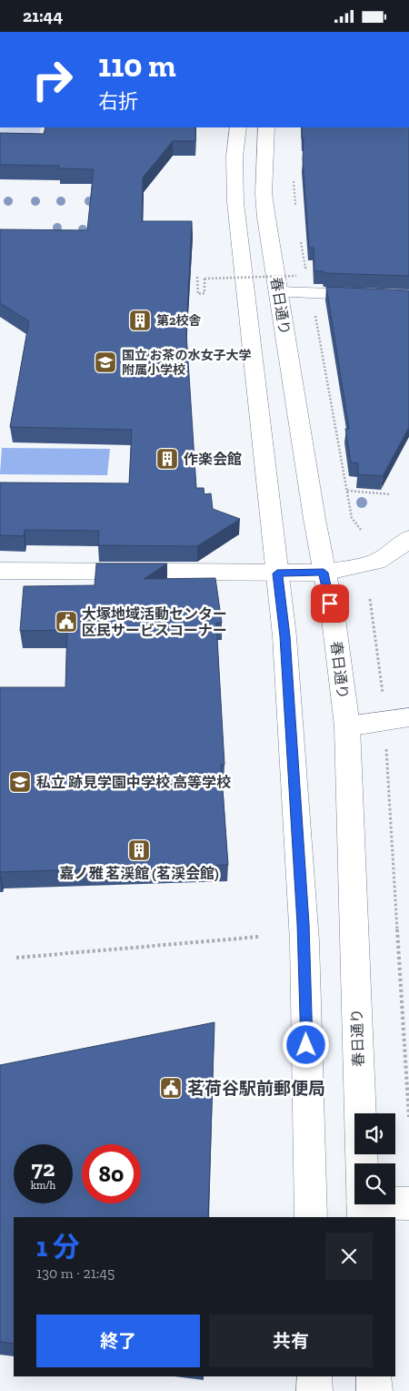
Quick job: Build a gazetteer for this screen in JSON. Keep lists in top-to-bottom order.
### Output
{
  "streets": {
    "main road": ["春日通り"]
  },
  "places": {
    "building": ["第2校舎", "作楽会館", "嘉ノ雅 茗渓館 (茗渓会館)"],
    "school or university": ["国立 お茶の水女子大学 附属小学校", "私立 跡見学園中学校 高等学校"],
    "public building": ["大塚地域活動センター 区民サービスコーナー", "茗荷谷駅前郵便局"]
  },
  "page": {
    "status": "21:44",
    "turn": ["110 m", "右折"],
    "speed": "72 km/h",
    "limit": "80",
    "heading": ["1 分", "130 m · 21:45"],
    "buttons": ["終了", "共有"]
  }
}
